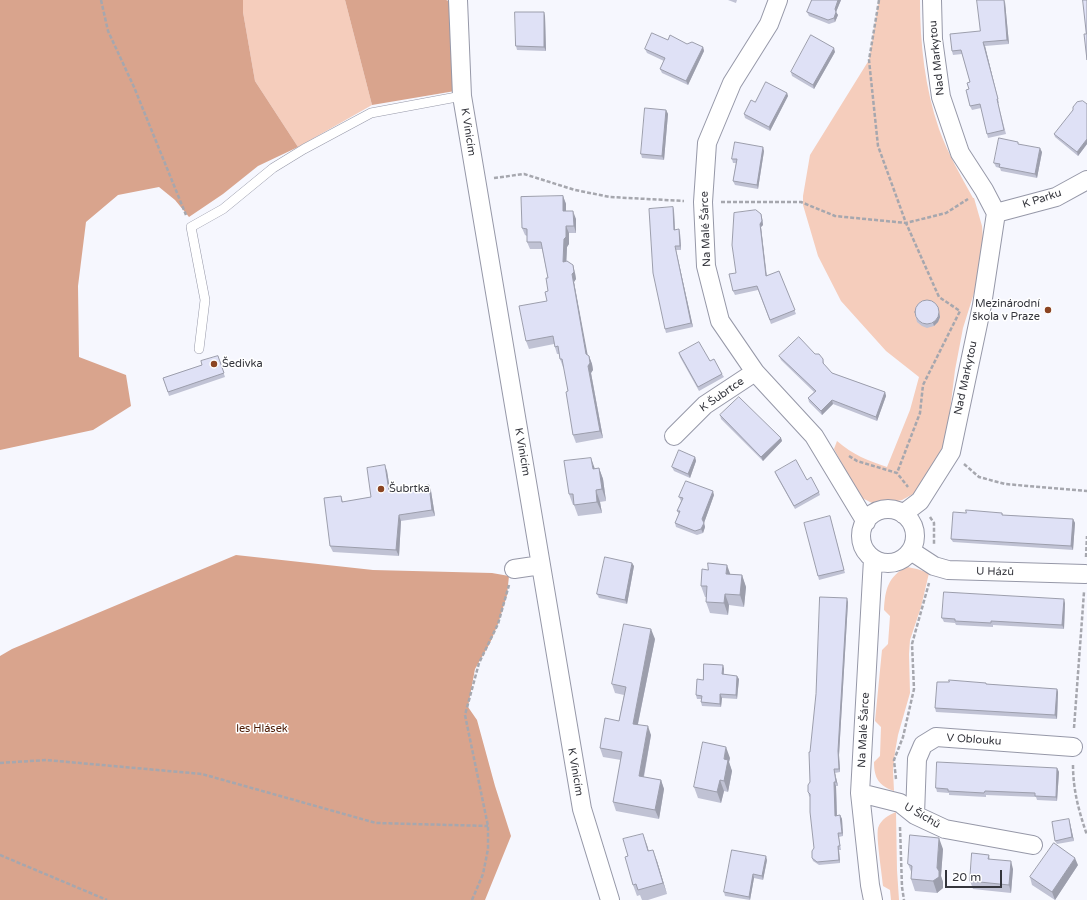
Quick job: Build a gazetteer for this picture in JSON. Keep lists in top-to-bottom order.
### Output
{
  "streets": {
    "street": [
      "Nad Markytou",
      "K Vinicím",
      "K Parku",
      "Na Malé Šárce",
      "K Šubrtce",
      "U Házů",
      "V Oblouku",
      "U Šíchů"
    ]
  },
  "crossings": [
    ["Nad Markytou", "K Parku"],
    ["Nad Markytou", "Na Malé Šárce"],
    ["Nad Markytou", "U Házů"],
    ["Na Malé Šárce", "K Šubrtce"],
    ["Na Malé Šárce", "U Házů"],
    ["Na Malé Šárce", "U Šíchů"],
    ["V Oblouku", "U Šíchů"]
  ],
  "parks": ["les Hlásek"],
  "places": ["Mezinárodní škola v Praze", "Šedivka", "Šubrtka"],
  "scale_bar": "20 m"
}
